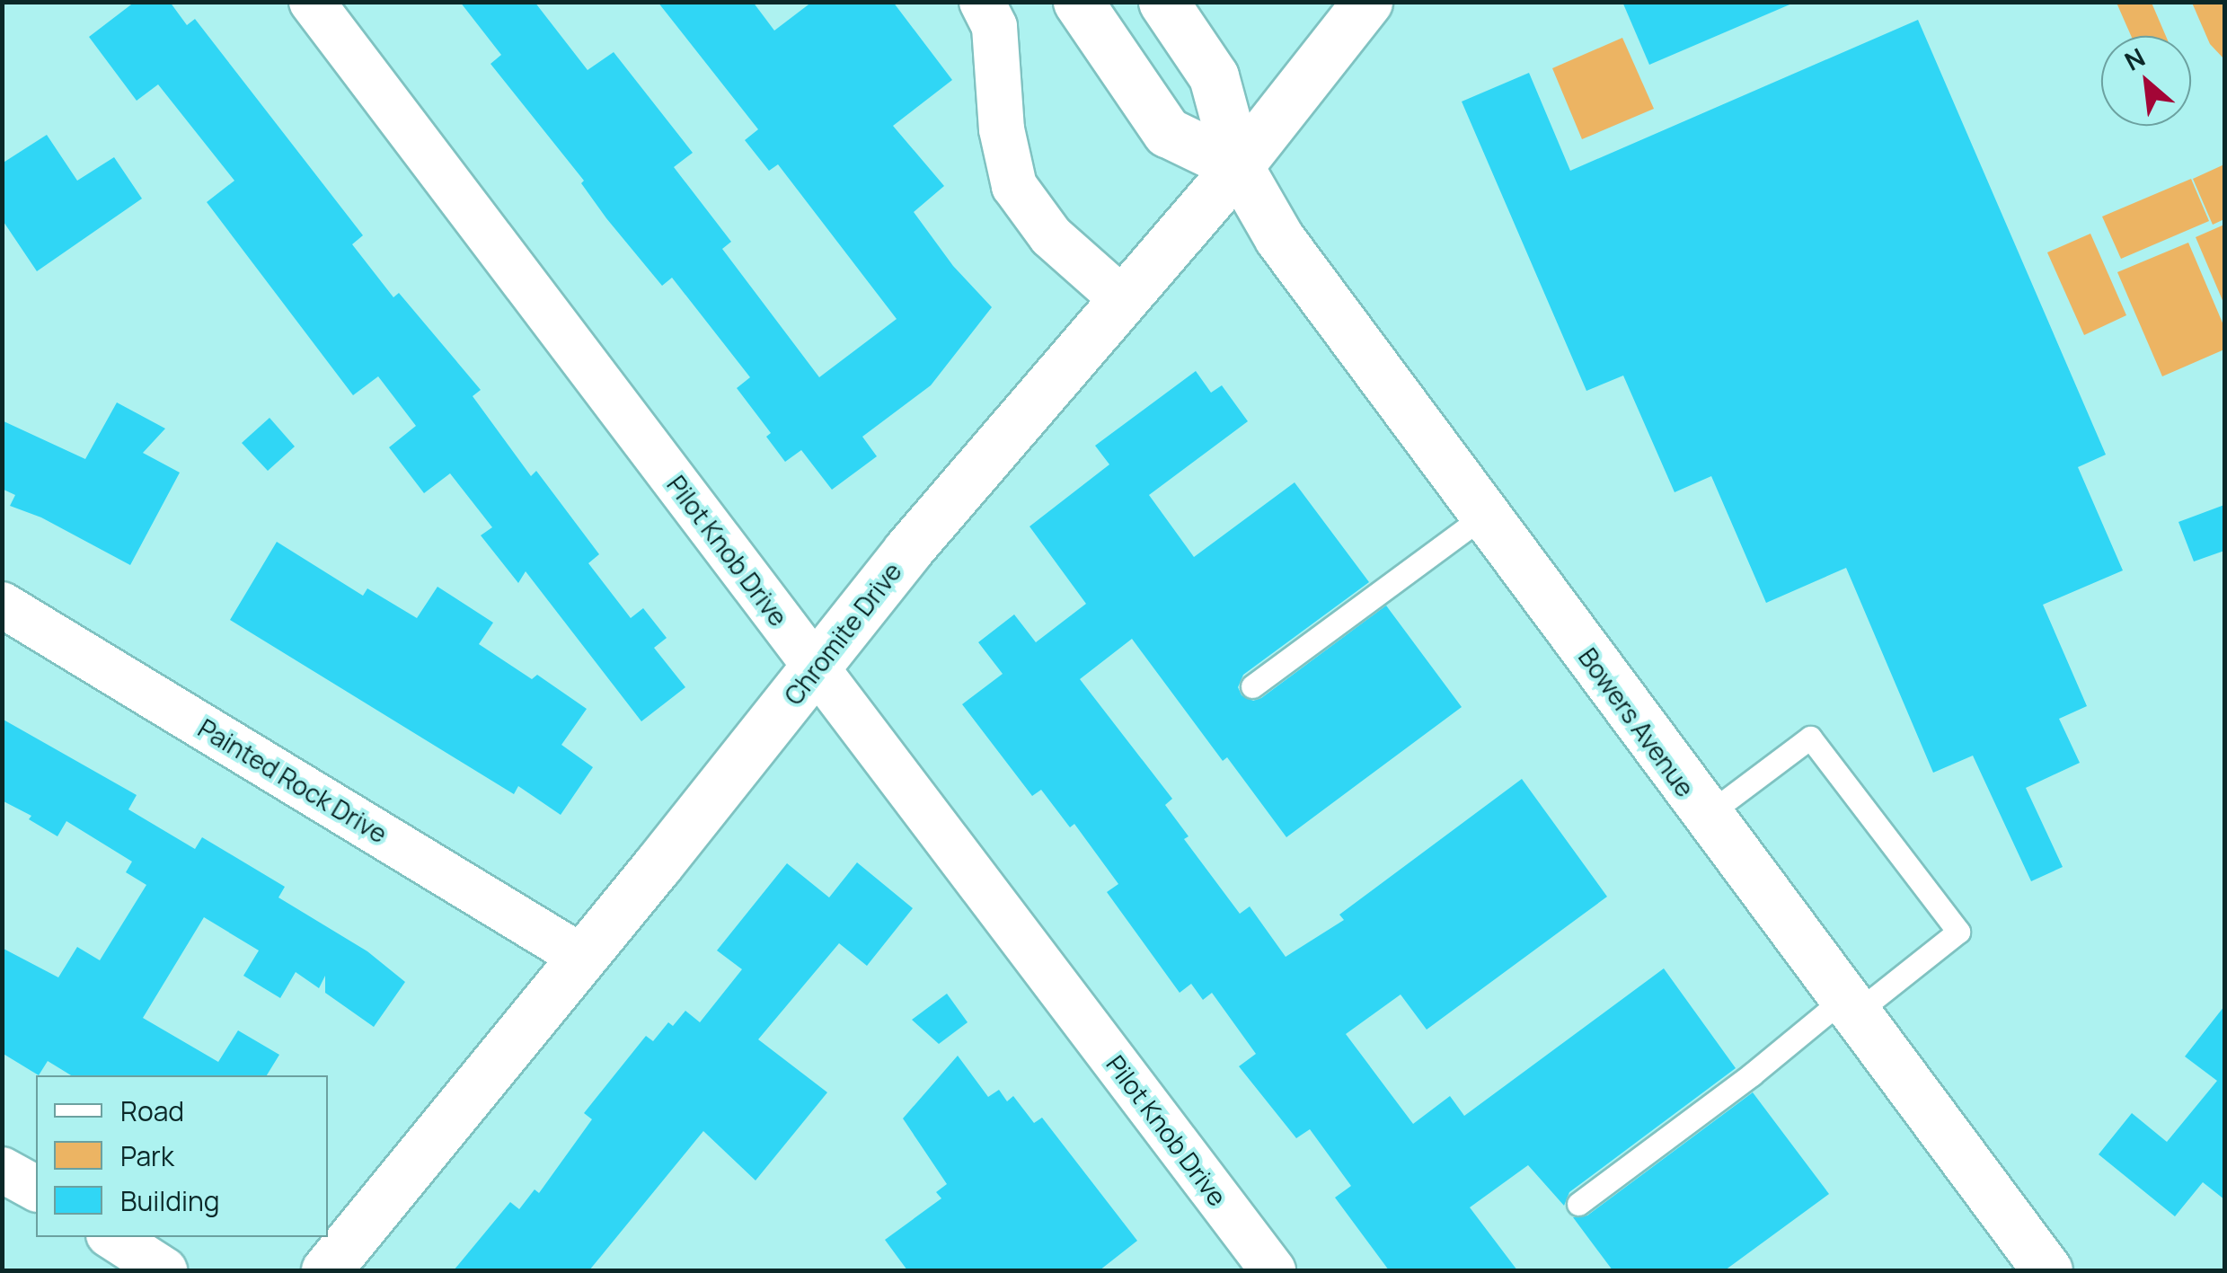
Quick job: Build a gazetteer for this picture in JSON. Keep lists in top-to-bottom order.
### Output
{
  "streets": {
    "main road": ["Chromite Drive", "Bowers Avenue"],
    "street": ["Pilot Knob Drive", "Painted Rock Drive"]
  },
  "crossings": [
    ["Pilot Knob Drive", "Chromite Drive"],
    ["Chromite Drive", "Bowers Avenue"],
    ["Chromite Drive", "Painted Rock Drive"]
  ],
  "legend": ["Road", "Park", "Building"],
  "north": "top left"
}
